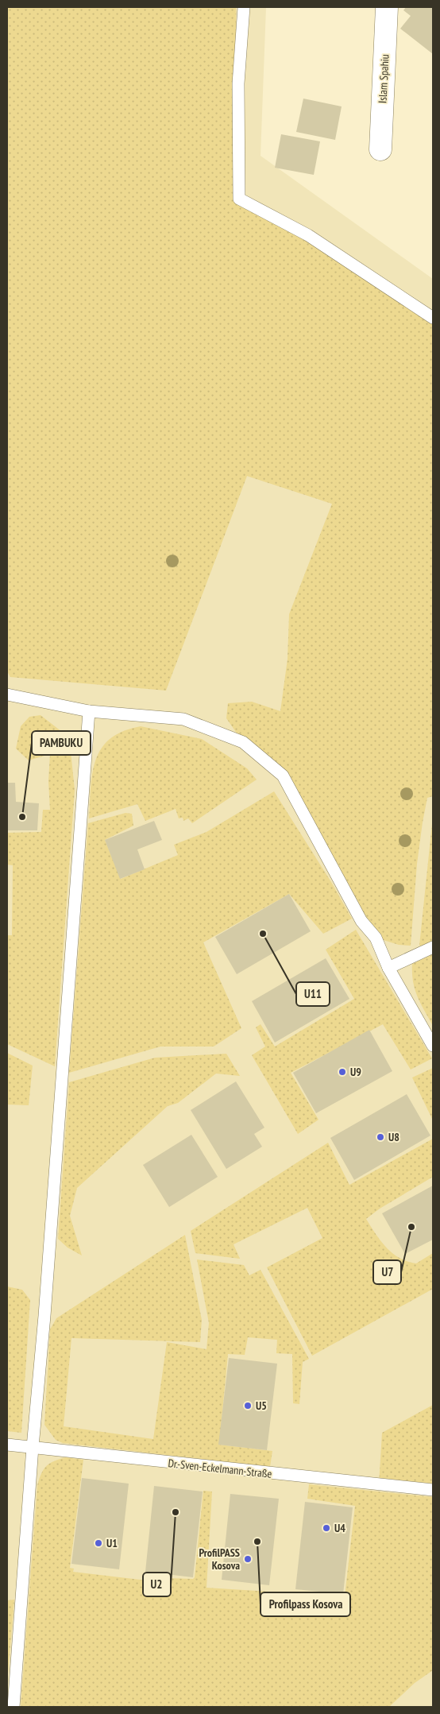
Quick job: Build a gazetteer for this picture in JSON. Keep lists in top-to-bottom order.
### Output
{
  "streets": {
    "street": ["Islam Spahiu"],
    "lane": ["Dr.-Sven-Eckelmann-Straße"]
  },
  "places": [
    "PAMBUKU",
    "U11",
    "U9",
    "U8",
    "U7",
    "U5",
    "U2",
    "U4",
    "Profilpass Kosova",
    "U1",
    "ProfilPASS Kosova"
  ]
}
